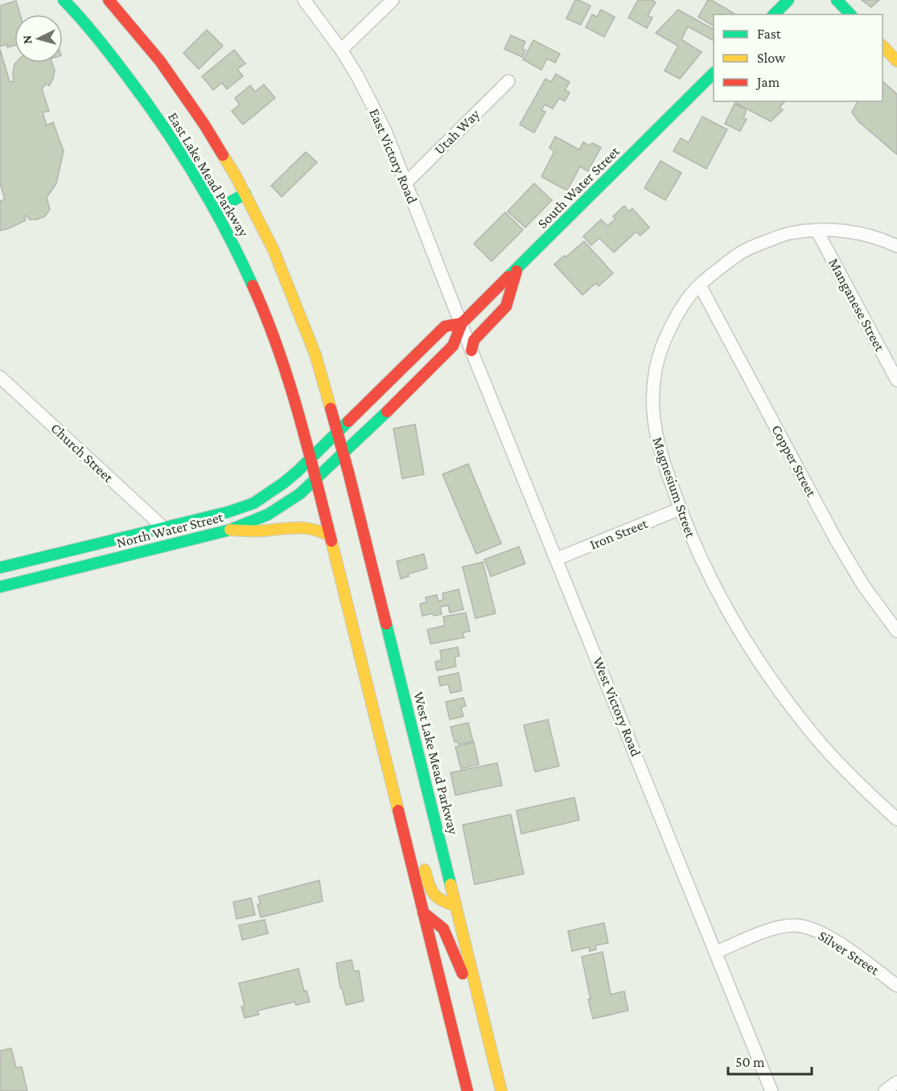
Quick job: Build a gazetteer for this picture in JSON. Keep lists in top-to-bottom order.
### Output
{
  "streets": {
    "main road": [
      "East Lake Mead Parkway",
      "South Water Street",
      "North Water Street",
      "West Lake Mead Parkway"
    ],
    "street": [
      "Utah Way",
      "East Victory Road",
      "Manganese Street",
      "Church Street",
      "Copper Street",
      "Magnesium Street",
      "Iron Street",
      "West Victory Road",
      "Silver Street"
    ]
  },
  "crossings": [
    ["Utah Way", "East Victory Road"],
    ["East Victory Road", "South Water Street"],
    ["East Victory Road", "West Victory Road"],
    ["East Lake Mead Parkway", "South Water Street"],
    ["East Lake Mead Parkway", "North Water Street"],
    ["East Lake Mead Parkway", "West Lake Mead Parkway"],
    ["South Water Street", "North Water Street"],
    ["South Water Street", "West Victory Road"],
    ["South Water Street", "West Lake Mead Parkway"],
    ["Manganese Street", "Magnesium Street"],
    ["Church Street", "North Water Street"],
    ["Copper Street", "Magnesium Street"],
    ["Magnesium Street", "Iron Street"],
    ["Iron Street", "West Victory Road"],
    ["West Victory Road", "Silver Street"]
  ],
  "legend": ["Fast", "Slow", "Jam"],
  "scale_bar": "50 m",
  "north": "left"
}
